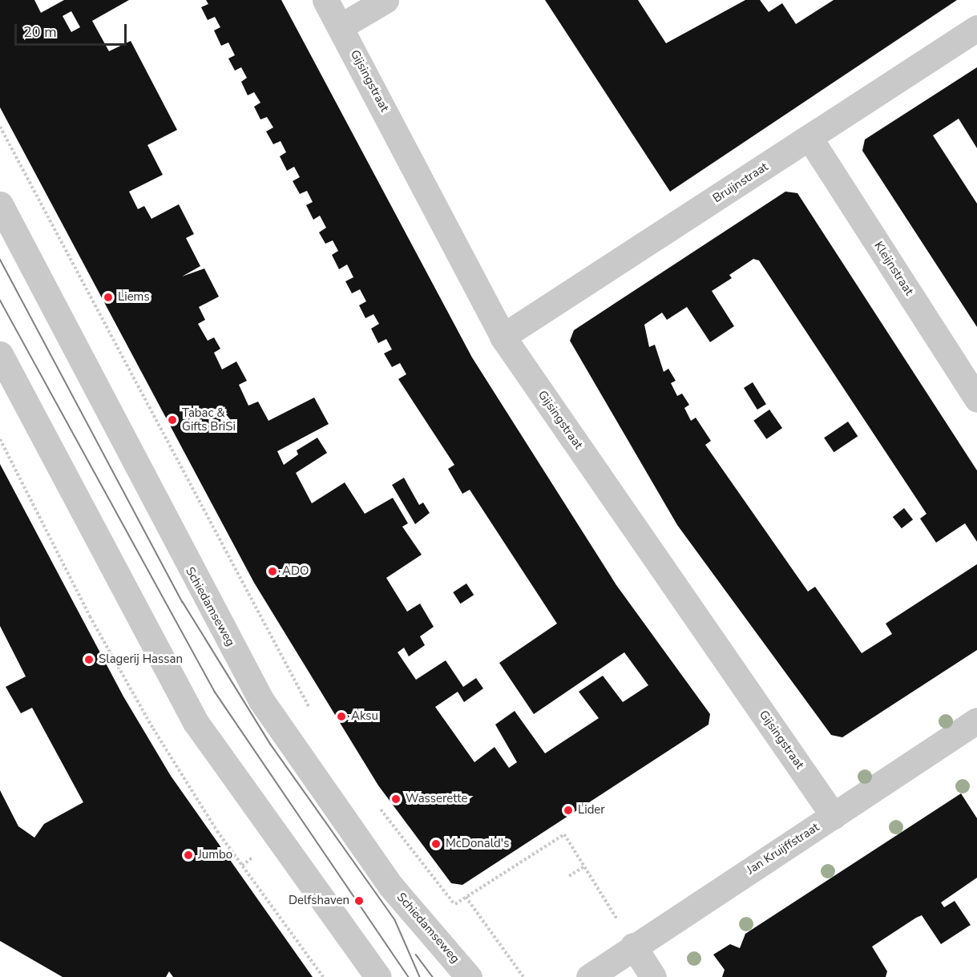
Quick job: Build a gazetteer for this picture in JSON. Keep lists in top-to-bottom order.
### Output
{
  "streets": {
    "street": [
      "Gijsingstraat",
      "Bruijnstraat",
      "Kleijnstraat",
      "Schiedamseweg",
      "Jan Kruijffstraat"
    ]
  },
  "crossings": [
    ["Gijsingstraat", "Bruijnstraat"],
    ["Gijsingstraat", "Jan Kruijffstraat"],
    ["Bruijnstraat", "Kleijnstraat"]
  ],
  "places": [
    "Liems",
    "Tabac & Gifts BriSi",
    "ADO",
    "Slagerij Hassan",
    "Aksu",
    "Wasserette",
    "Lider",
    "McDonald's",
    "Jumbo",
    "Delfshaven"
  ],
  "scale_bar": "20 m"
}
